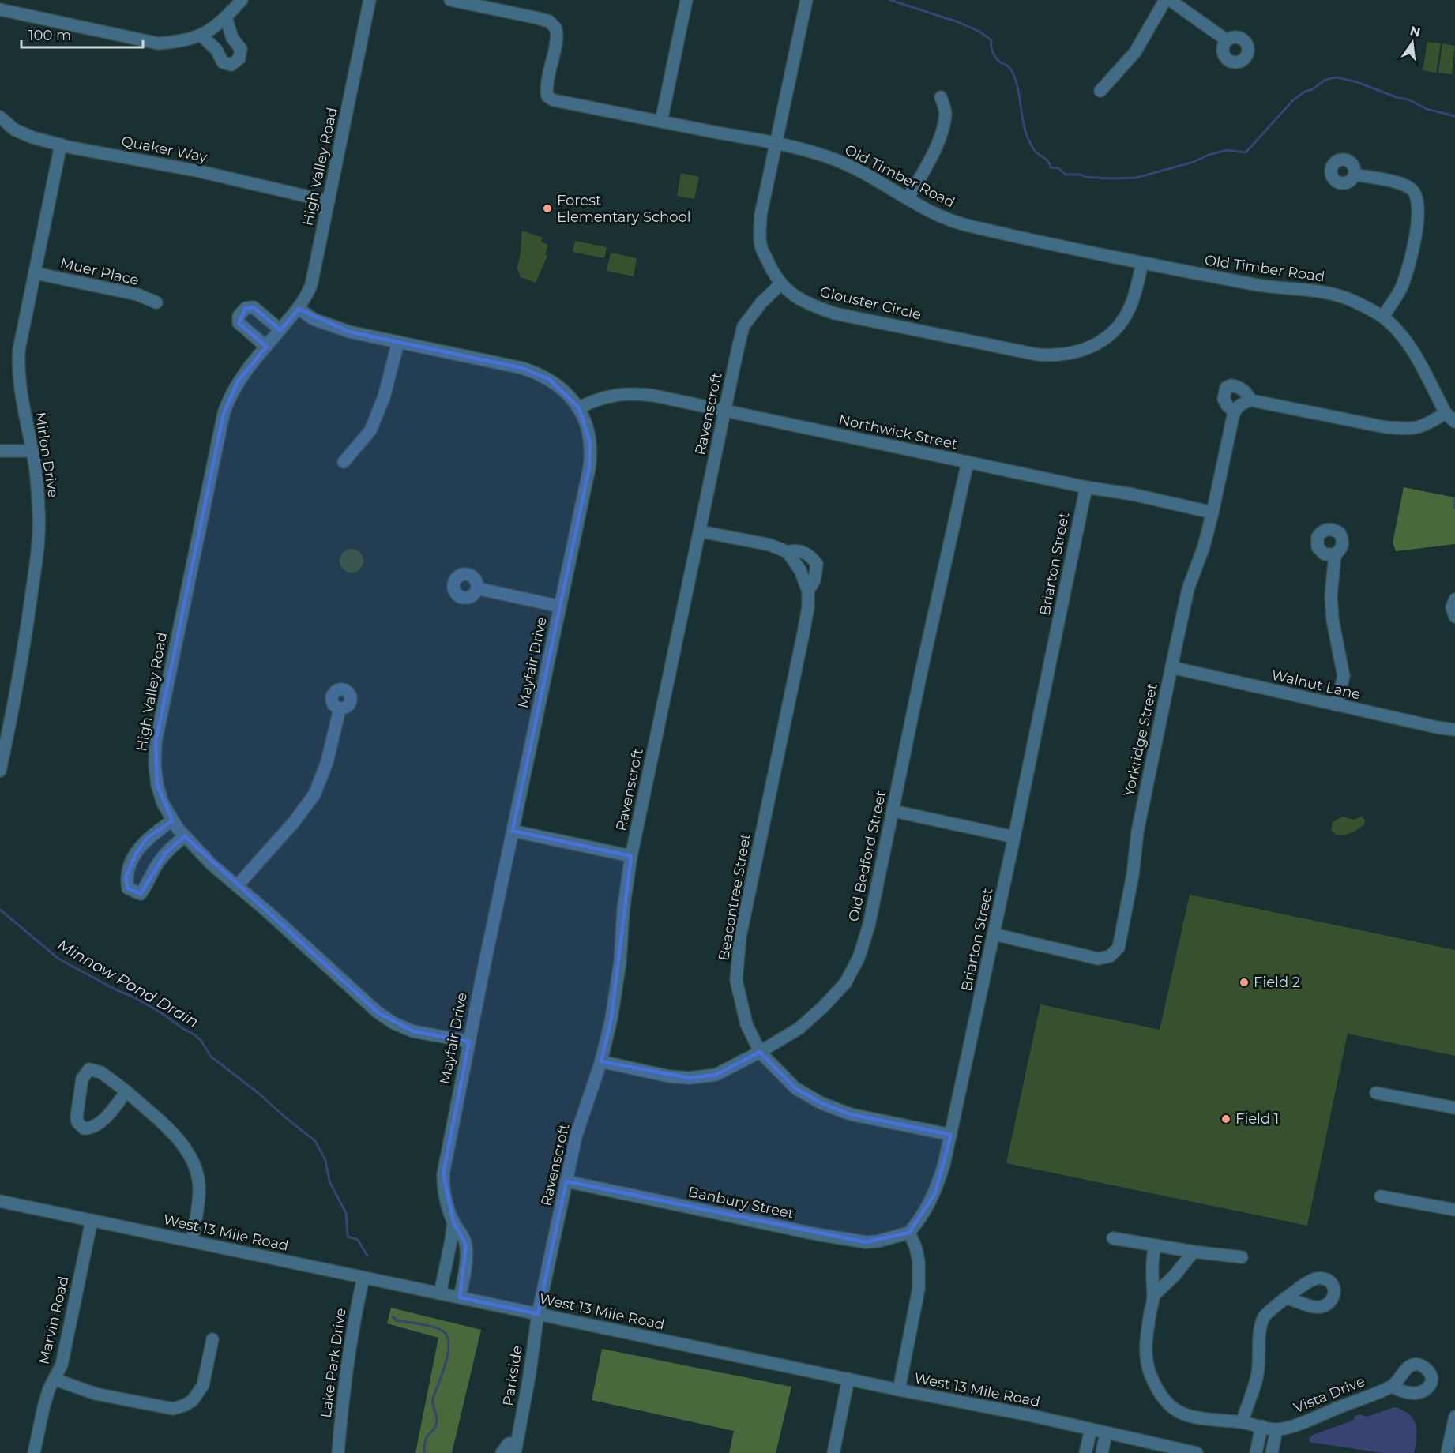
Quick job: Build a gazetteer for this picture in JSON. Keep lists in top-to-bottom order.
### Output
{
  "streets": {
    "street": [
      "Quaker Way",
      "High Valley Road",
      "Old Timber Road",
      "Muer Place",
      "Glouster Circle",
      "Ravenscroft",
      "Northwick Street",
      "Mirlon Drive",
      "Briarton Street",
      "Mayfair Drive",
      "Walnut Lane",
      "Yorkridge Street",
      "Old Bedford Street",
      "Beacontree Street",
      "Banbury Street",
      "West 13 Mile Road",
      "Marvin Road",
      "Lake Park Drive",
      "Parkside",
      "Vista Drive"
    ]
  },
  "crossings": [
    ["Quaker Way", "High Valley Road"],
    ["Quaker Way", "Mirlon Drive"],
    ["High Valley Road", "Mayfair Drive"],
    ["Old Timber Road", "Glouster Circle"],
    ["Muer Place", "Mirlon Drive"],
    ["Glouster Circle", "Ravenscroft"],
    ["Ravenscroft", "Northwick Street"],
    ["Ravenscroft", "Old Bedford Street"],
    ["Ravenscroft", "Beacontree Street"],
    ["Ravenscroft", "Banbury Street"],
    ["Ravenscroft", "West 13 Mile Road"],
    ["Ravenscroft", "Parkside"],
    ["Northwick Street", "Briarton Street"],
    ["Northwick Street", "Mayfair Drive"],
    ["Northwick Street", "Yorkridge Street"],
    ["Northwick Street", "Old Bedford Street"],
    ["Briarton Street", "Yorkridge Street"],
    ["Briarton Street", "Beacontree Street"],
    ["Briarton Street", "Banbury Street"],
    ["Mayfair Drive", "West 13 Mile Road"],
    ["Walnut Lane", "Yorkridge Street"],
    ["Old Bedford Street", "Beacontree Street"],
    ["West 13 Mile Road", "Marvin Road"],
    ["West 13 Mile Road", "Lake Park Drive"],
    ["West 13 Mile Road", "Parkside"]
  ],
  "water": ["Minnow Pond Drain"],
  "places": ["Forest Elementary School", "Field 2", "Field 1"],
  "scale_bar": "100 m",
  "north": "top"
}
